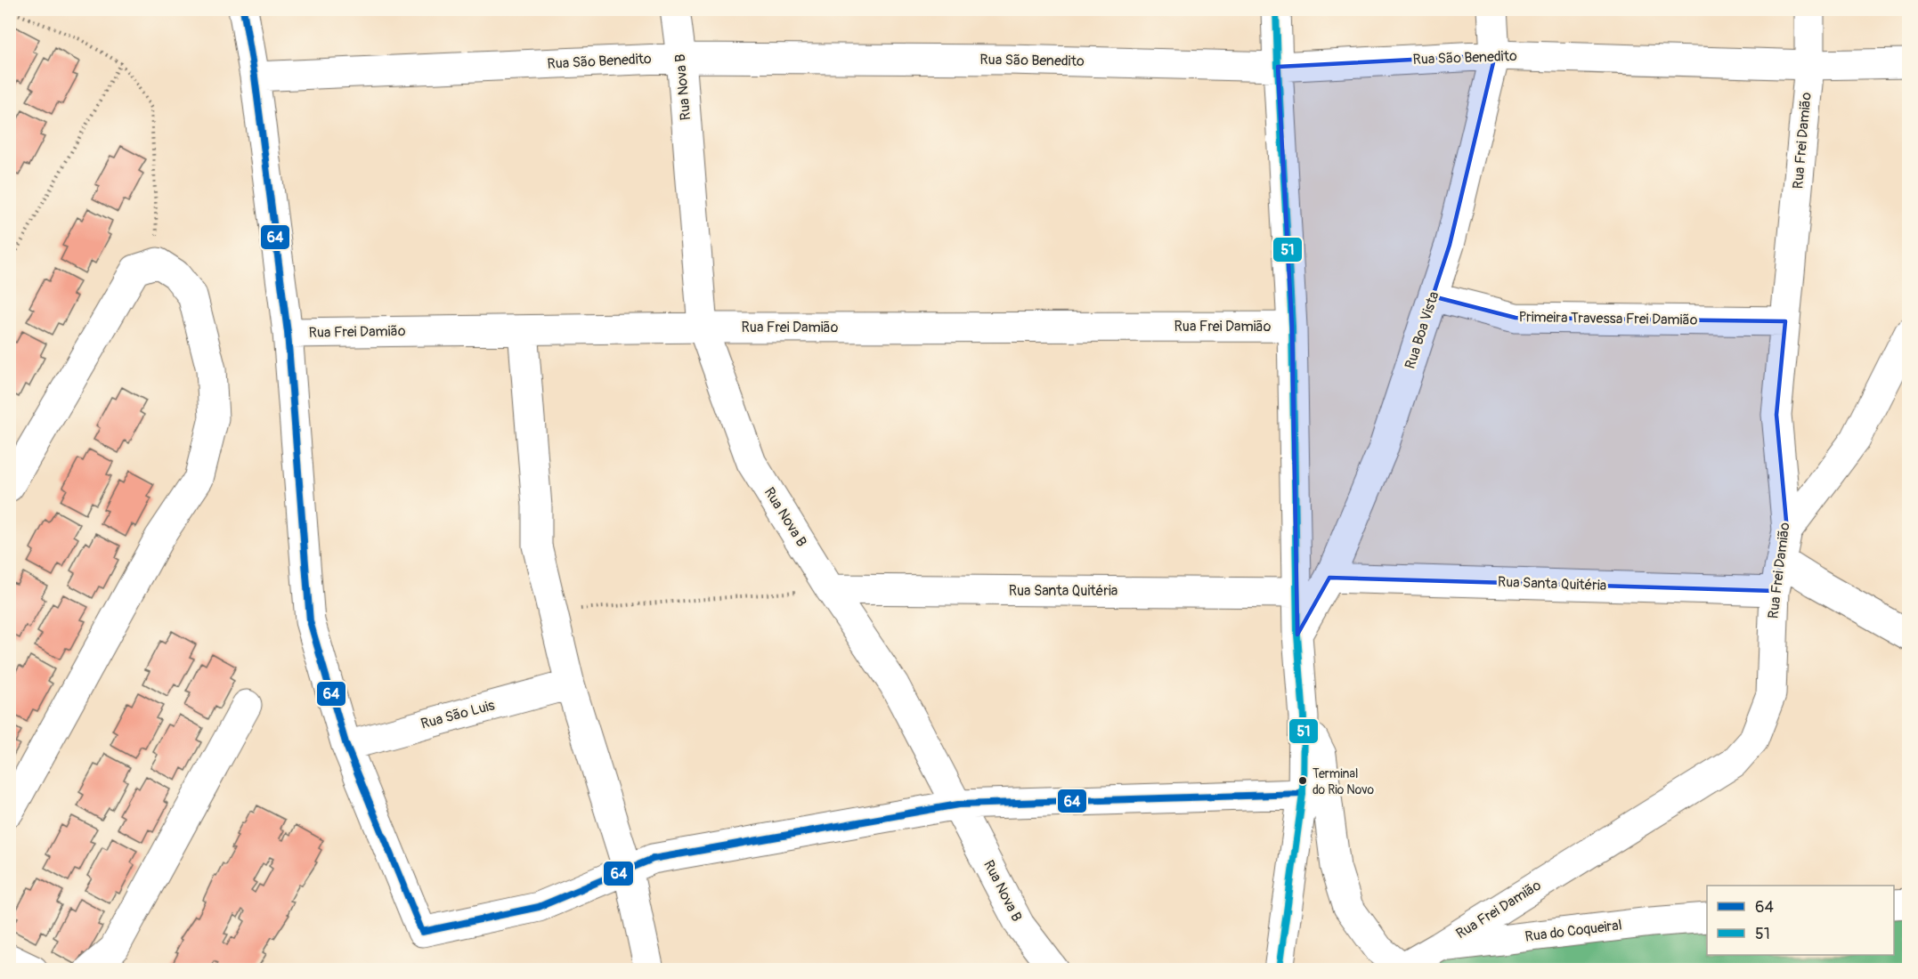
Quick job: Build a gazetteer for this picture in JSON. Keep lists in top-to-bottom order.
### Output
{
  "streets": {
    "street": [
      "Rua São Benedito",
      "Rua Nova B",
      "Rua Frei Damião",
      "Primeira Travessa Frei Damião",
      "Rua Boa Vista",
      "Rua Santa Quitéria",
      "Rua São Luis",
      "Rua do Coqueiral"
    ]
  },
  "crossings": [
    ["Rua São Benedito", "Rua Nova B"],
    ["Rua São Benedito", "Rua Frei Damião"],
    ["Rua São Benedito", "Rua Boa Vista"],
    ["Rua Nova B", "Rua Frei Damião"],
    ["Rua Nova B", "Rua Santa Quitéria"],
    ["Rua Frei Damião", "Primeira Travessa Frei Damião"],
    ["Rua Frei Damião", "Rua Santa Quitéria"],
    ["Rua Frei Damião", "Rua do Coqueiral"],
    ["Primeira Travessa Frei Damião", "Rua Boa Vista"],
    ["Rua Boa Vista", "Rua Santa Quitéria"]
  ],
  "places": ["Terminal do Rio Novo"],
  "lines": ["transit line 64", "transit line 51"],
  "legend": ["64", "51"]
}
